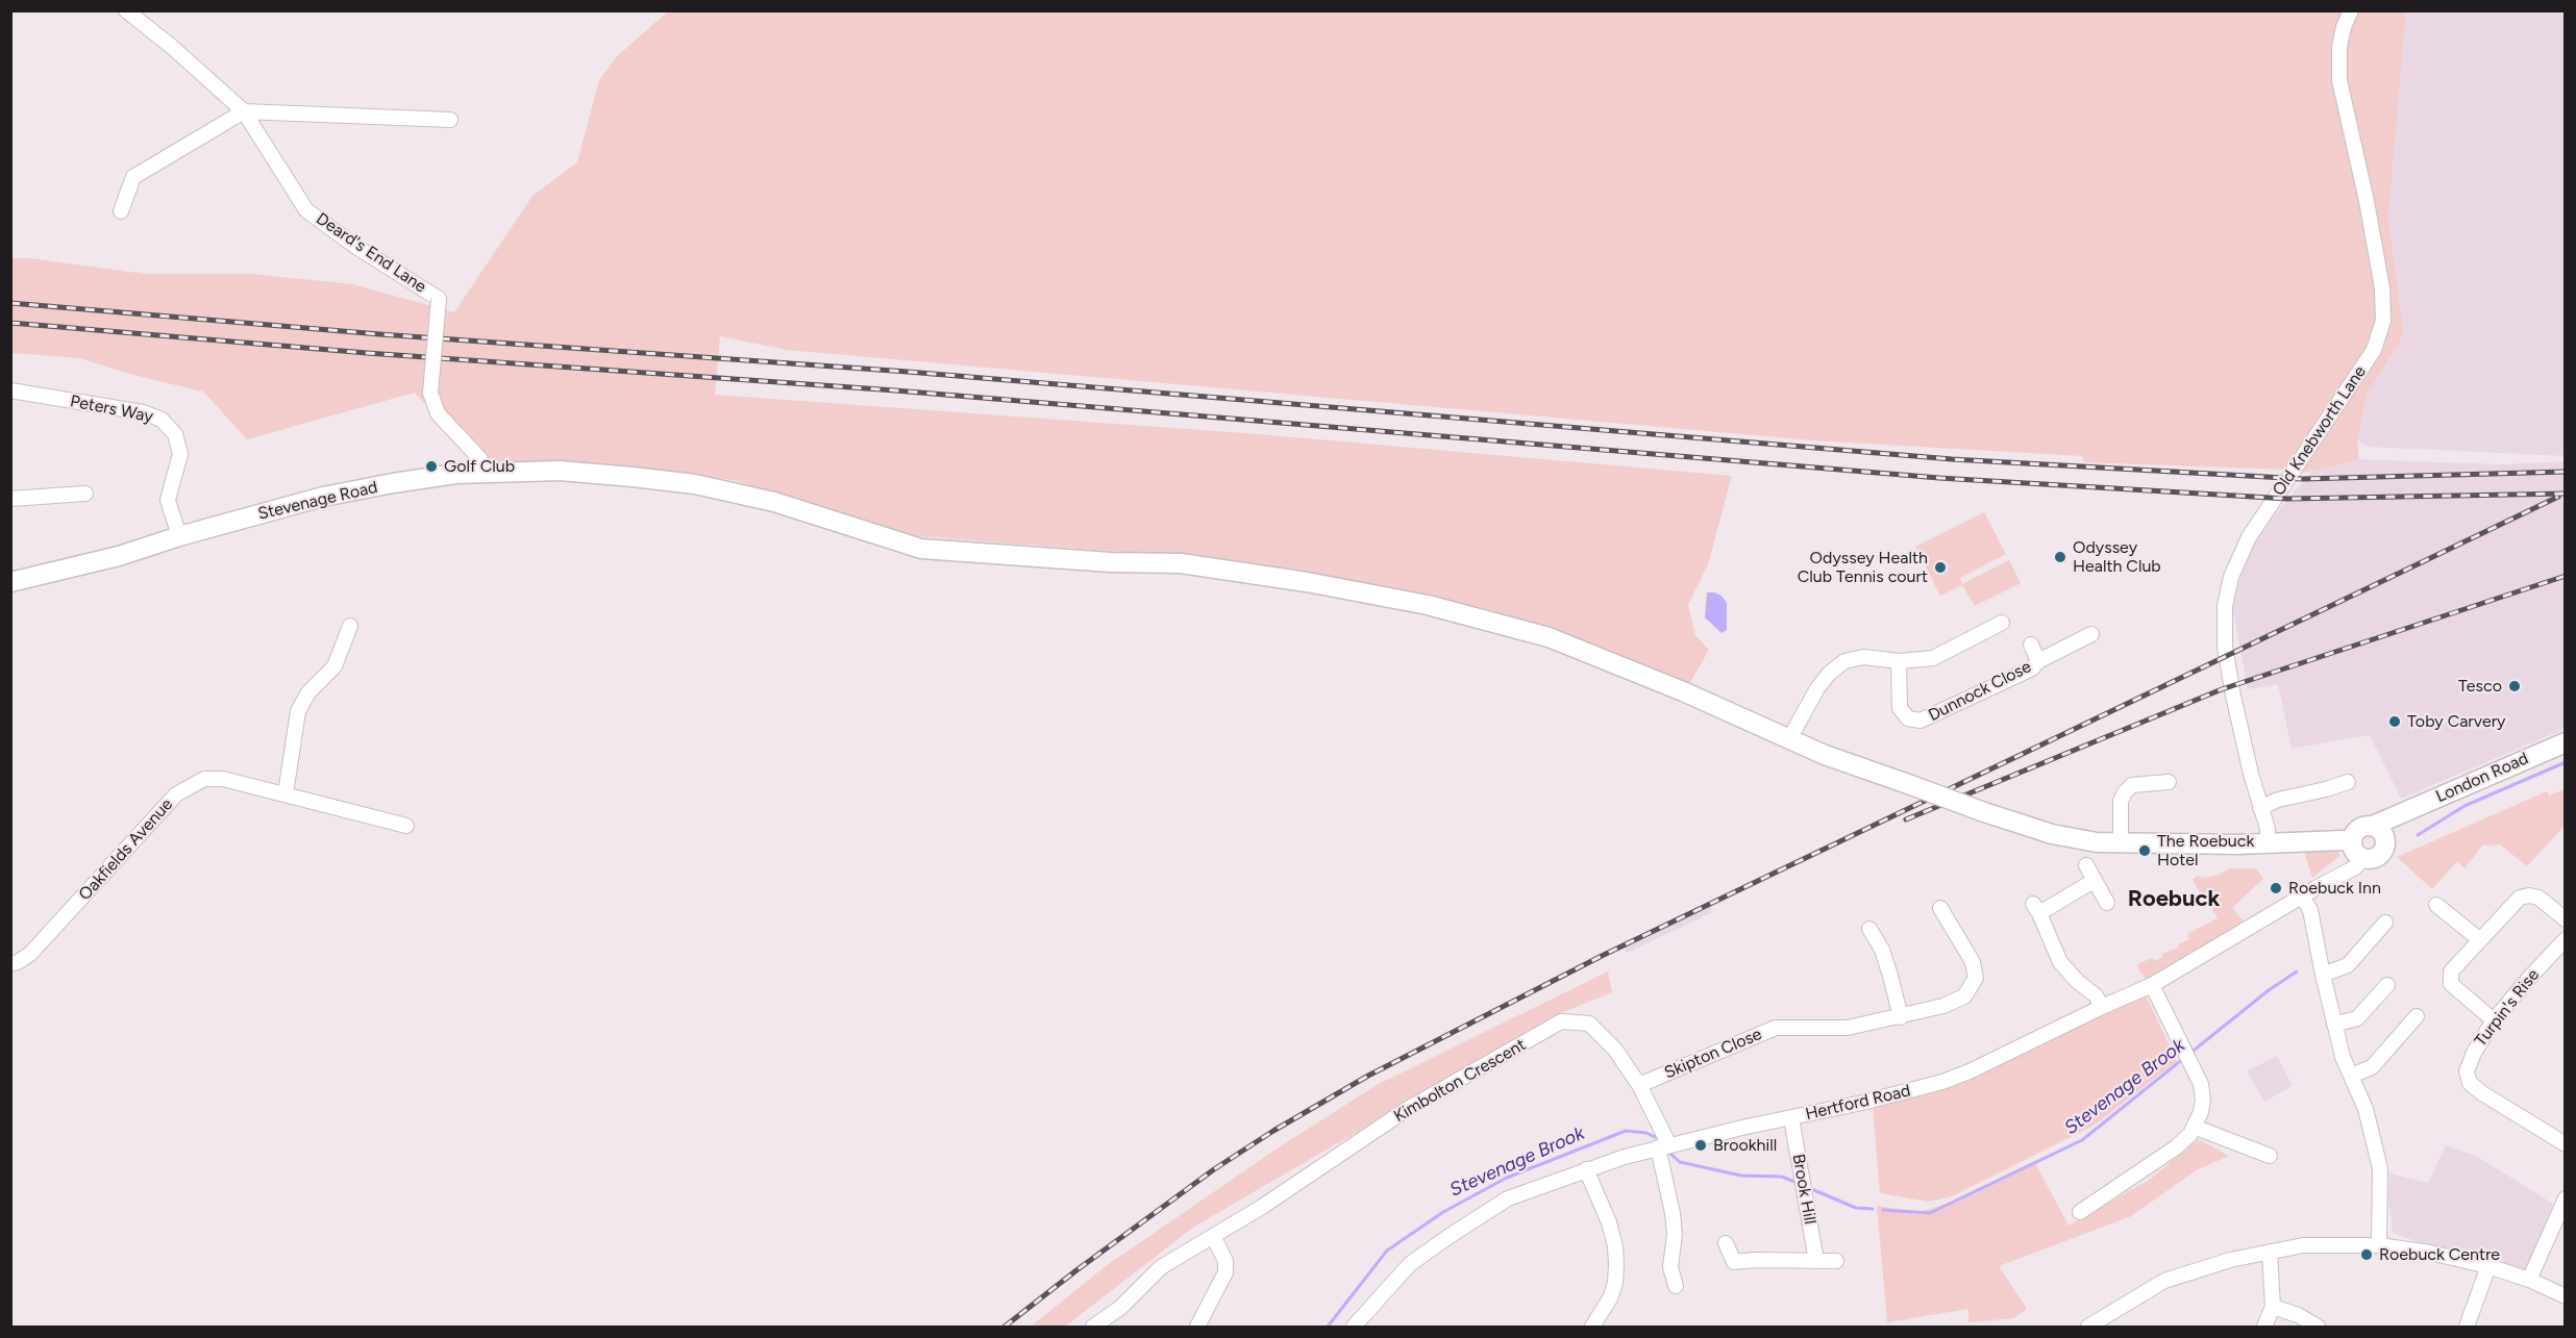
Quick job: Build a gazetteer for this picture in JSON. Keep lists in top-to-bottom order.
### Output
{
  "streets": {
    "main road": ["Stevenage Road", "London Road"],
    "street": [
      "Deard's End Lane",
      "Peters Way",
      "Old Knebworth Lane",
      "Dunnock Close",
      "Oakfields Avenue",
      "Turpin's Rise",
      "Skipton Close",
      "Kimbolton Crescent",
      "Hertford Road",
      "Brook Hill"
    ]
  },
  "crossings": [
    ["Deard's End Lane", "Stevenage Road"],
    ["Peters Way", "Stevenage Road"],
    ["Old Knebworth Lane", "Stevenage Road"],
    ["Stevenage Road", "London Road"],
    ["Stevenage Road", "Hertford Road"],
    ["London Road", "Hertford Road"],
    ["Skipton Close", "Kimbolton Crescent"],
    ["Kimbolton Crescent", "Hertford Road"],
    ["Hertford Road", "Brook Hill"]
  ],
  "districts": ["Roebuck"],
  "water": ["Stevenage Brook"],
  "places": [
    "Golf Club",
    "Odyssey Health Club",
    "Odyssey Health Club Tennis court",
    "Tesco",
    "Toby Carvery",
    "The Roebuck Hotel",
    "Roebuck Inn",
    "Brookhill",
    "Roebuck Centre"
  ]
}
